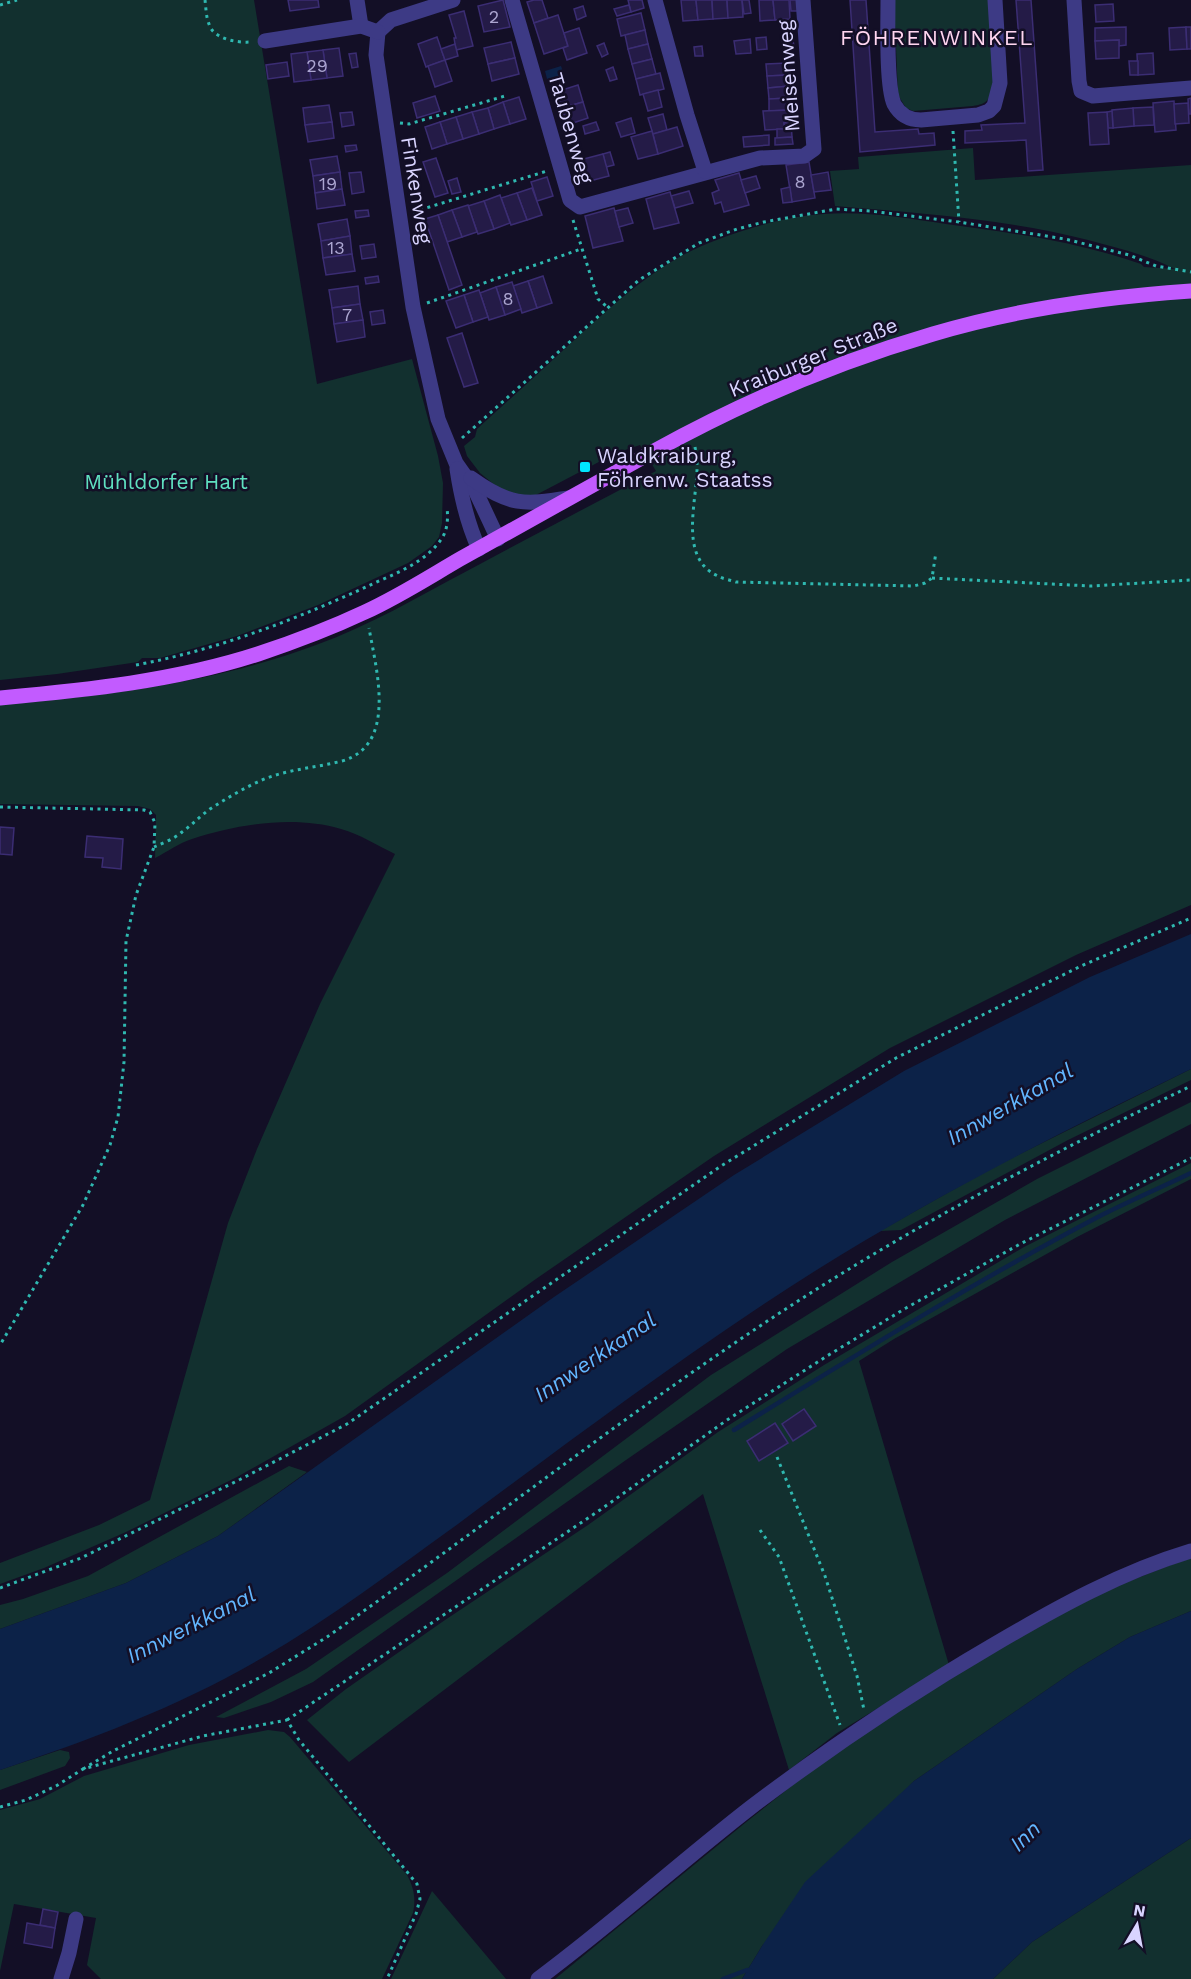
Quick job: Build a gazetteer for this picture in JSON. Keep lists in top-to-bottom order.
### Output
{
  "streets": {
    "main road": ["Kraiburger Straße"],
    "street": ["Meisenweg", "Taubenweg", "Finkenweg"]
  },
  "crossings": [
    ["Meisenweg", "Taubenweg"],
    ["Finkenweg", "Kraiburger Straße"]
  ],
  "districts": ["FÖHRENWINKEL"],
  "water": ["Innwerkkanal", "Inn"],
  "parks": ["Mühldorfer Hart"],
  "places": {
    "transit": ["Waldkraiburg, Föhrenw. Staatss"]
  },
  "house_numbers": [
    "2",
    "29",
    "8",
    "19",
    "13",
    "8",
    "7"
  ],
  "north": "top"
}
